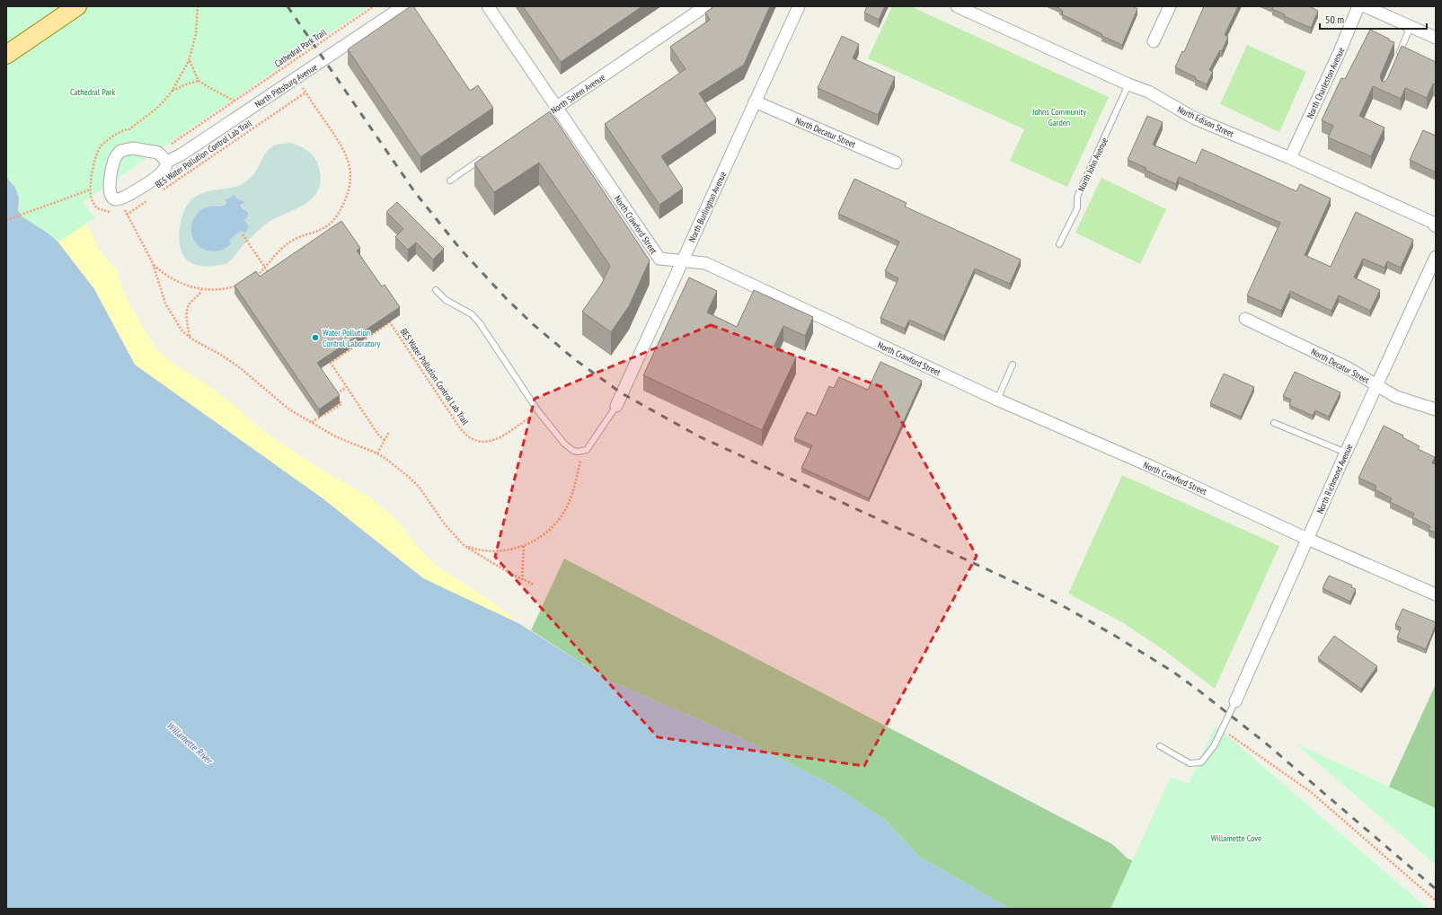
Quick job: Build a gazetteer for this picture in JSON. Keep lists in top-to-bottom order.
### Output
{
  "streets": {
    "street": [
      "North Charleston Avenue",
      "North Pittsburg Avenue",
      "North Salem Avenue",
      "North Edison Street",
      "North Decatur Street",
      "North Burlington Avenue",
      "North Crawford Street",
      "North Richmond Avenue"
    ],
    "lane": ["North John Avenue"],
    "path": ["Cathedral Park Trail", "BES Water Pollution Control Lab Trail"]
  },
  "crossings": [
    ["North Charleston Avenue", "North Edison Street"],
    ["North Salem Avenue", "North Crawford Street"],
    ["North Edison Street", "North John Avenue"],
    ["North Decatur Street", "North Burlington Avenue"],
    ["North Decatur Street", "North Richmond Avenue"],
    ["North Burlington Avenue", "North Crawford Street"],
    ["North Crawford Street", "North Richmond Avenue"]
  ],
  "water": ["Willamette River"],
  "parks": ["Cathedral Park", "Johns Community Garden", "Willamette Cove"],
  "places": ["Water Pollution Control Laboratory"],
  "scale_bar": "50 m"
}
